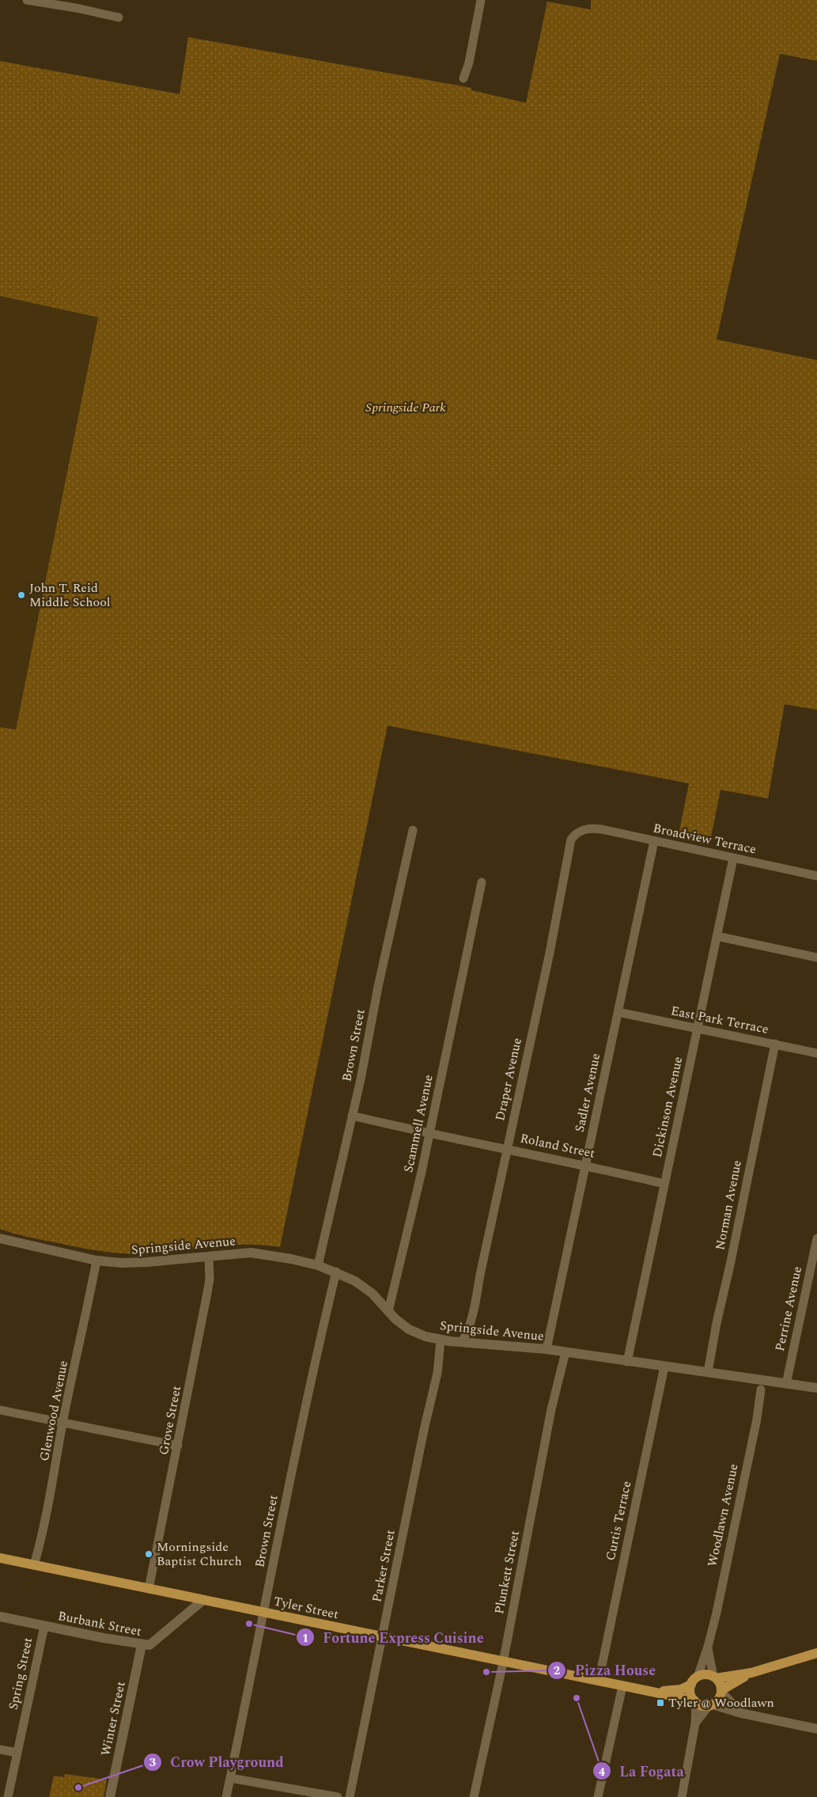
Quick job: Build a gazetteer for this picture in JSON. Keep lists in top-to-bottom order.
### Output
{
  "streets": {
    "main road": ["Tyler Street"],
    "street": [
      "Broadview Terrace",
      "East Park Terrace",
      "Brown Street",
      "Draper Avenue",
      "Sadler Avenue",
      "Dickinson Avenue",
      "Scammell Avenue",
      "Roland Street",
      "Norman Avenue",
      "Springside Avenue",
      "Perrine Avenue",
      "Glenwood Avenue",
      "Grove Street",
      "Woodlawn Avenue",
      "Curtis Terrace",
      "Parker Street",
      "Plunkett Street",
      "Burbank Street",
      "Spring Street",
      "Winter Street"
    ]
  },
  "crossings": [
    ["Broadview Terrace", "Draper Avenue"],
    ["Broadview Terrace", "Sadler Avenue"],
    ["Broadview Terrace", "Dickinson Avenue"],
    ["East Park Terrace", "Sadler Avenue"],
    ["East Park Terrace", "Dickinson Avenue"],
    ["East Park Terrace", "Norman Avenue"],
    ["Brown Street", "Roland Street"],
    ["Brown Street", "Springside Avenue"],
    ["Brown Street", "Tyler Street"],
    ["Draper Avenue", "Roland Street"],
    ["Draper Avenue", "Springside Avenue"],
    ["Sadler Avenue", "Roland Street"],
    ["Sadler Avenue", "Springside Avenue"],
    ["Dickinson Avenue", "Roland Street"],
    ["Dickinson Avenue", "Springside Avenue"],
    ["Scammell Avenue", "Roland Street"],
    ["Scammell Avenue", "Springside Avenue"],
    ["Norman Avenue", "Springside Avenue"],
    ["Springside Avenue", "Perrine Avenue"],
    ["Springside Avenue", "Glenwood Avenue"],
    ["Springside Avenue", "Grove Street"],
    ["Springside Avenue", "Curtis Terrace"],
    ["Springside Avenue", "Parker Street"],
    ["Springside Avenue", "Plunkett Street"],
    ["Glenwood Avenue", "Tyler Street"],
    ["Grove Street", "Tyler Street"],
    ["Woodlawn Avenue", "Tyler Street"],
    ["Curtis Terrace", "Tyler Street"],
    ["Parker Street", "Tyler Street"],
    ["Plunkett Street", "Tyler Street"],
    ["Tyler Street", "Burbank Street"],
    ["Burbank Street", "Spring Street"],
    ["Burbank Street", "Winter Street"]
  ],
  "parks": ["Springside Park"],
  "places": {
    "other": [
      "John T. Reid Middle School",
      "Morningside Baptist Church",
      "Fortune Express Cuisine",
      "Pizza House",
      "La Fogata",
      "Crow Playground"
    ],
    "transit": ["Tyler @ Woodlawn"]
  }
}
